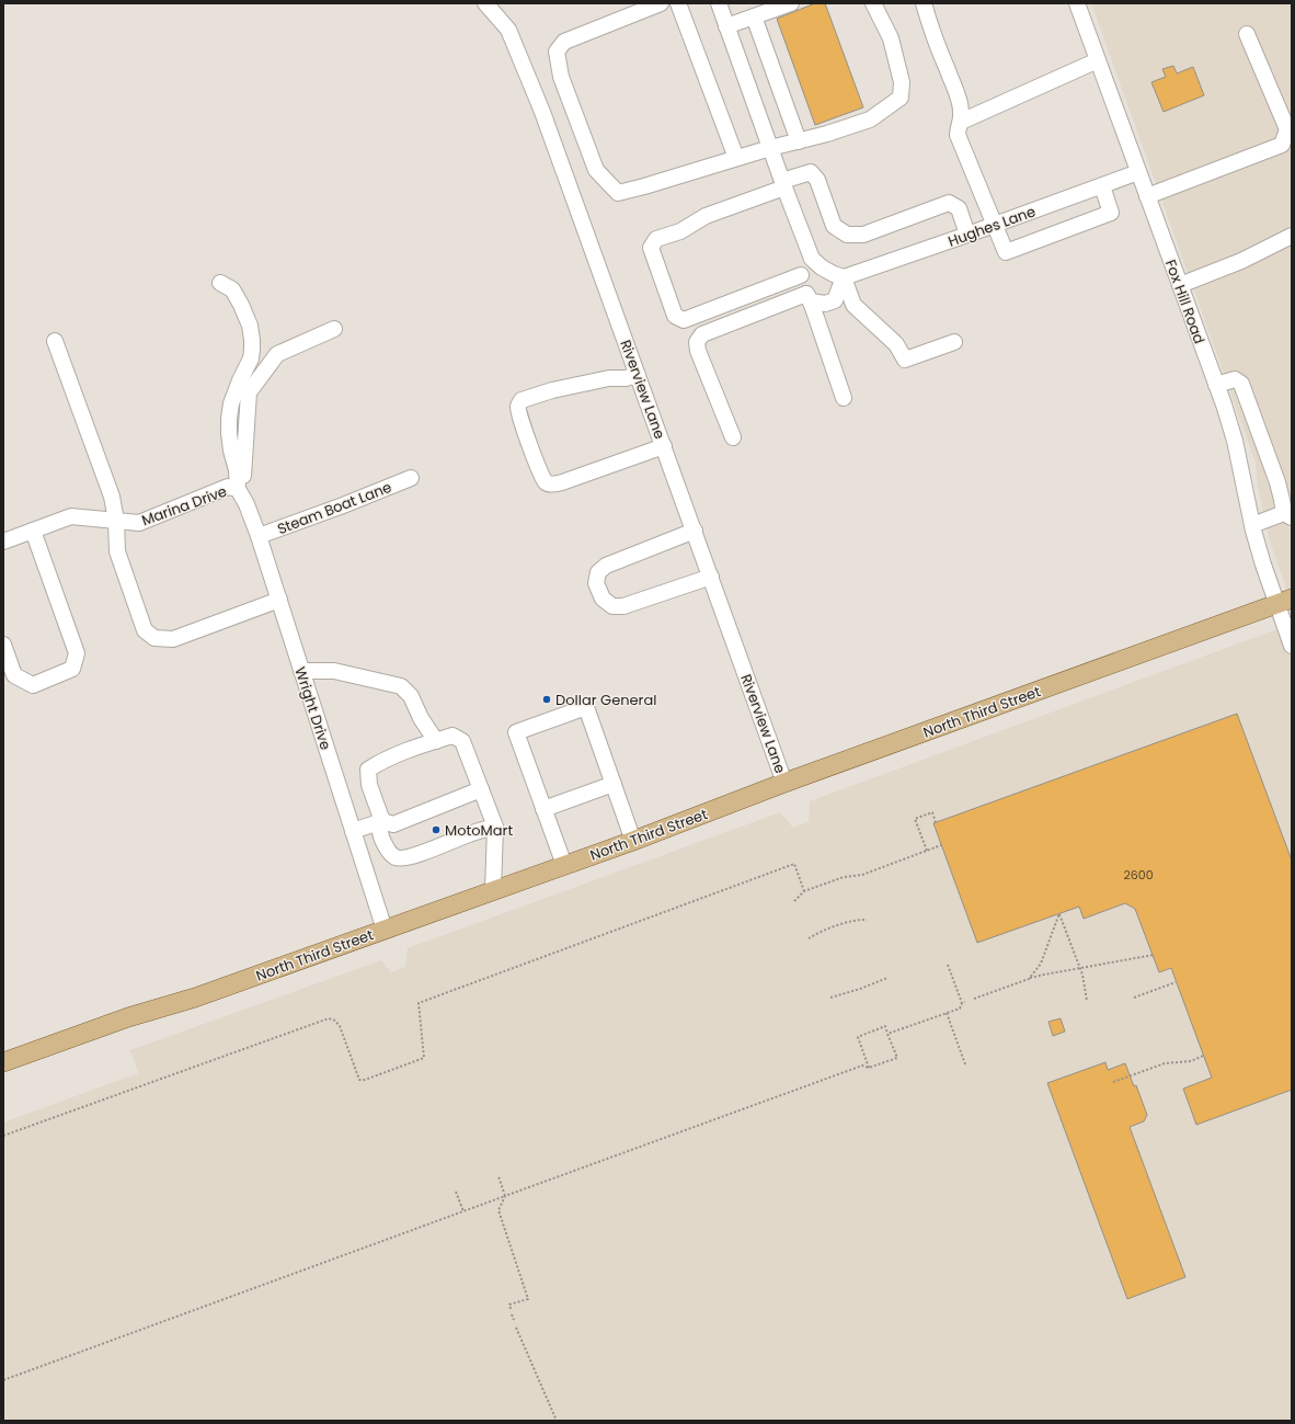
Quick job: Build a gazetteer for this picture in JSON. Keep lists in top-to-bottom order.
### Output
{
  "streets": {
    "main road": ["North Third Street"],
    "street": [
      "Hughes Lane",
      "Fox Hill Road",
      "Riverview Lane",
      "Marina Drive",
      "Steam Boat Lane",
      "Wright Drive"
    ]
  },
  "crossings": [
    ["Hughes Lane", "Fox Hill Road"],
    ["Fox Hill Road", "North Third Street"],
    ["Riverview Lane", "North Third Street"],
    ["Marina Drive", "Wright Drive"],
    ["Steam Boat Lane", "Wright Drive"],
    ["Wright Drive", "North Third Street"]
  ],
  "places": ["Dollar General", "MotoMart"],
  "house_numbers": ["2600"]
}
